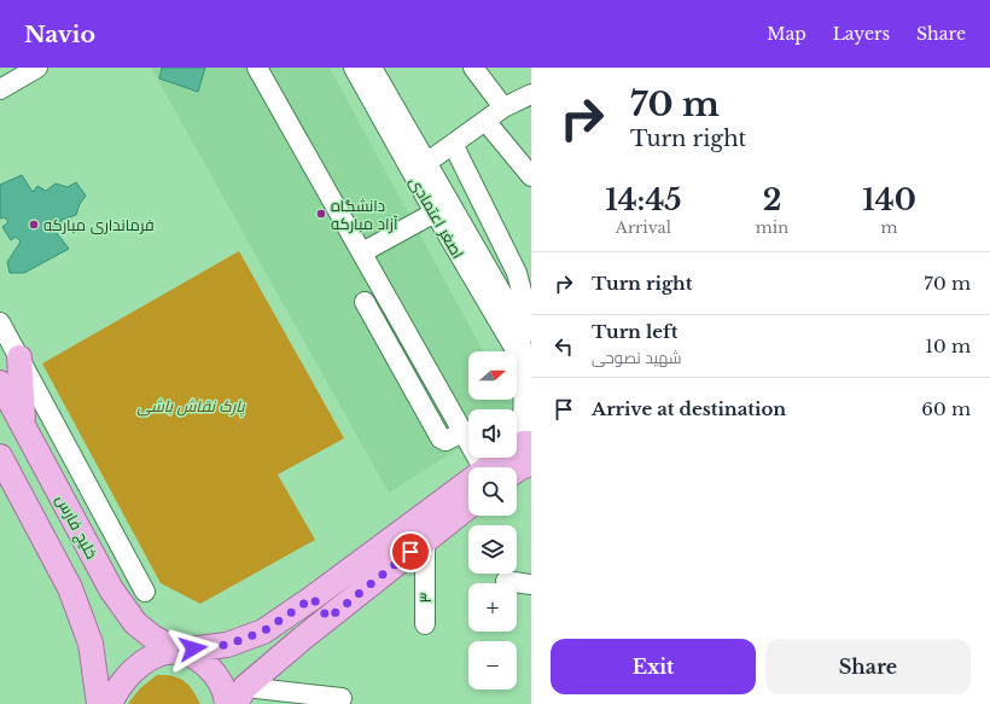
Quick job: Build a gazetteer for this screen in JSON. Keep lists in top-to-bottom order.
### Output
{
  "streets": {
    "main road": ["خلیج فارس"],
    "street": ["اصغر اعتمادی", "۳"]
  },
  "parks": ["پارک نقاش باشی"],
  "places": ["دانشگاه آزاد مبارکه", "فرمانداری مبارکه"],
  "north": "right",
  "page": {
    "header": "Navio",
    "nav": ["Map", "Layers", "Share"],
    "turn": ["70 m", "Turn right"],
    "eta": [
      "14:45",
      "Arrival",
      "2",
      "min",
      "140",
      "m"
    ],
    "list": [
      {
        "name": "Turn right",
        "value": "70 m"
      },
      {
        "name": "Turn left",
        "note": "شهید نصوحی",
        "value": "10 m"
      },
      {
        "name": "Arrive at destination",
        "value": "60 m"
      }
    ],
    "map_buttons": ["+", "−"],
    "buttons": ["Exit", "Share"]
  }
}
